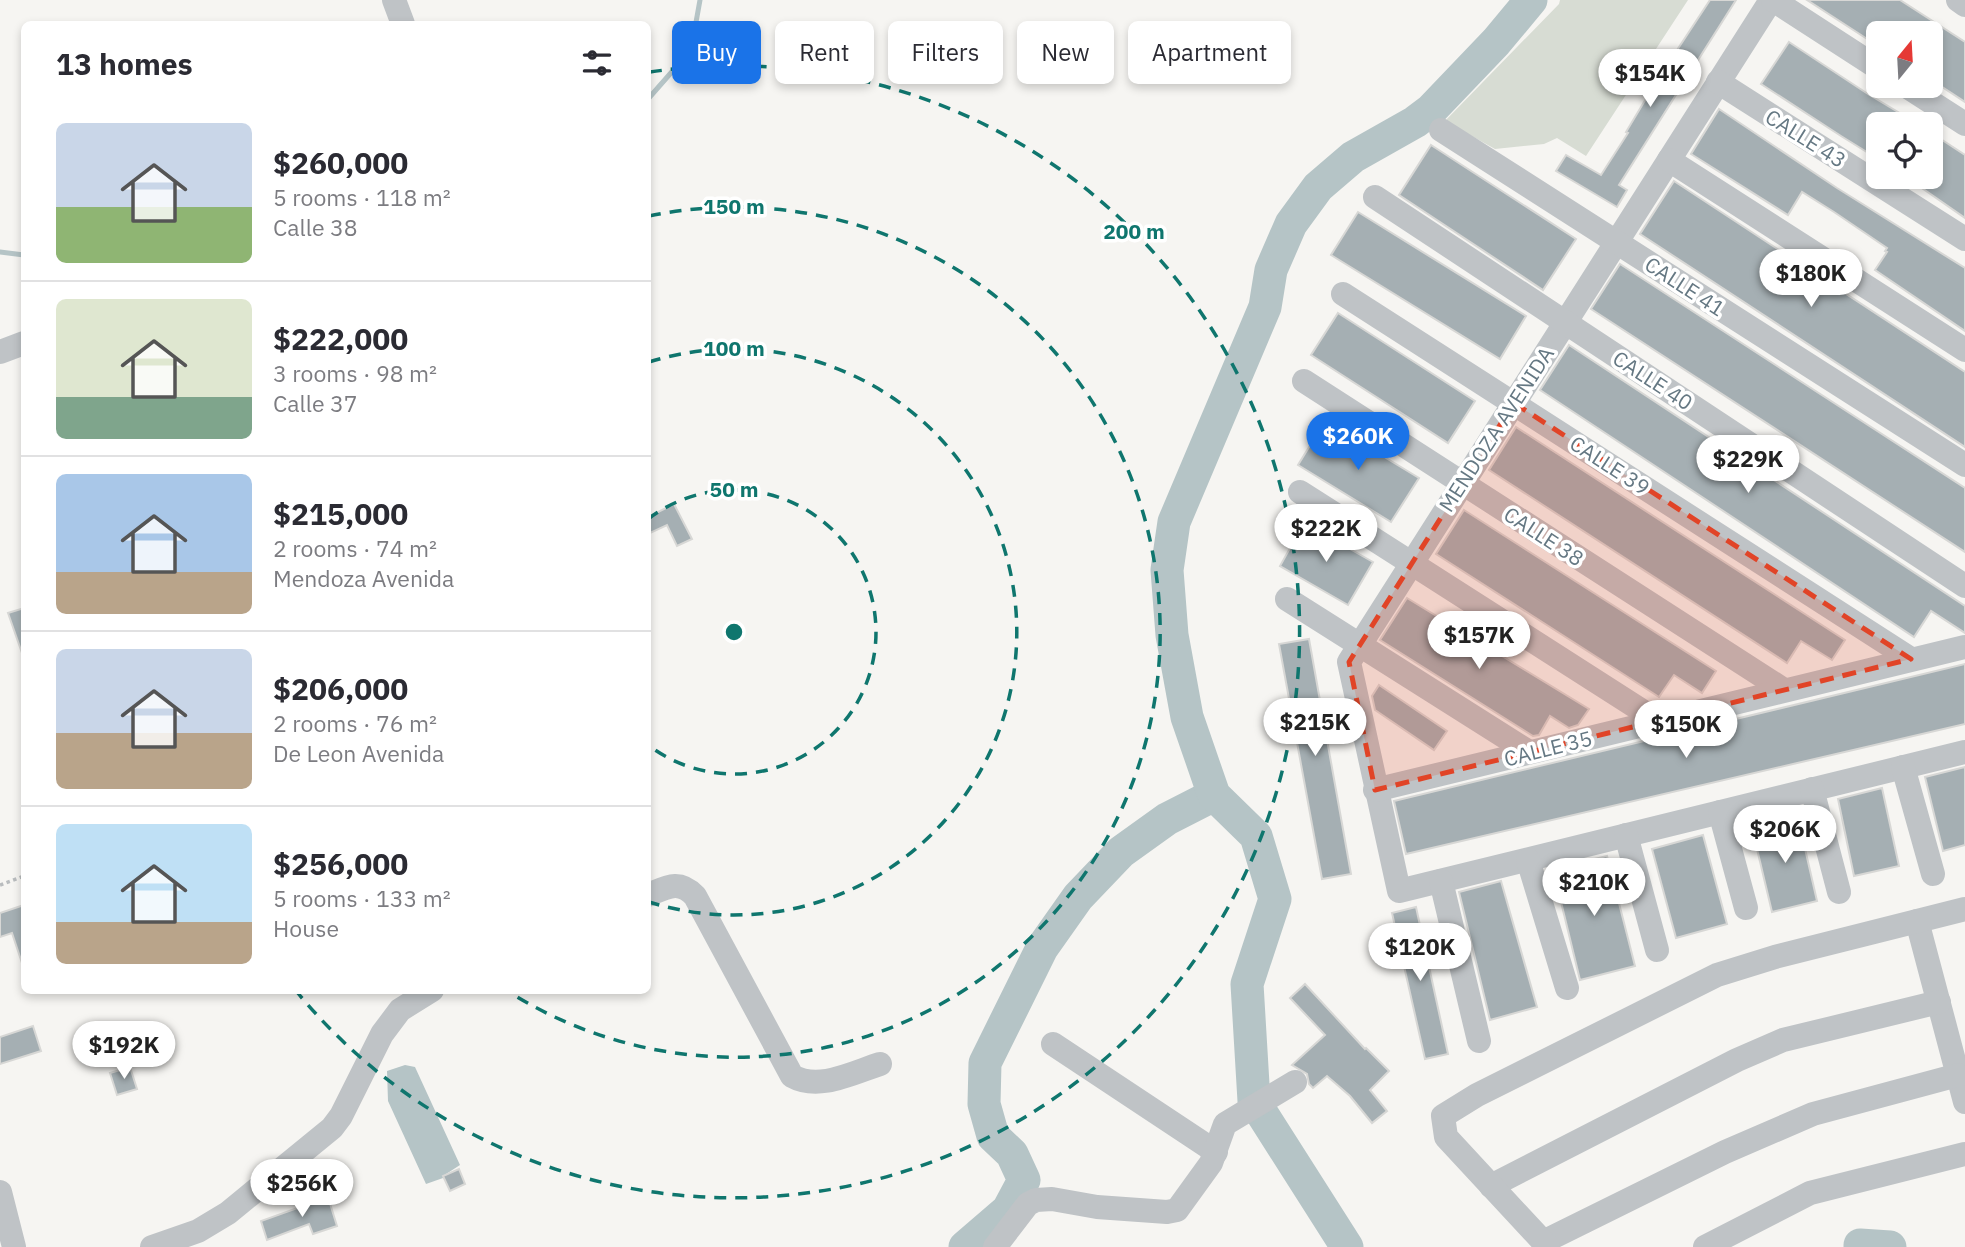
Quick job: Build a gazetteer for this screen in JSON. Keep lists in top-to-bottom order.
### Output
{
  "streets": {
    "street": [
      "CALLE 43",
      "CALLE 41",
      "CALLE 40",
      "MENDOZA AVENIDA",
      "CALLE 39",
      "CALLE 38",
      "CALLE 35"
    ]
  },
  "crossings": [
    ["CALLE 43", "MENDOZA AVENIDA"],
    ["CALLE 41", "MENDOZA AVENIDA"],
    ["CALLE 40", "MENDOZA AVENIDA"],
    ["MENDOZA AVENIDA", "CALLE 39"],
    ["MENDOZA AVENIDA", "CALLE 38"],
    ["MENDOZA AVENIDA", "CALLE 35"],
    ["CALLE 39", "CALLE 35"],
    ["CALLE 38", "CALLE 35"]
  ],
  "north": "top",
  "page": {
    "chip": [
      "Buy",
      "Rent",
      "Filters",
      "New",
      "Apartment"
    ],
    "heading": "13 homes",
    "price": [
      "$154K",
      "$180K",
      "$260K",
      "$229K",
      "$222K",
      "$157K",
      "$215K",
      "$150K",
      "$206K",
      "$210K",
      "$120K",
      "$192K",
      "$256K"
    ],
    "list": [
      {
        "name": "$260,000",
        "note": "5 rooms · 118 m² · Calle 38"
      },
      {
        "name": "$222,000",
        "note": "3 rooms · 98 m² · Calle 37"
      },
      {
        "name": "$215,000",
        "note": "2 rooms · 74 m² · Mendoza Avenida"
      },
      {
        "name": "$206,000",
        "note": "2 rooms · 76 m² · De Leon Avenida"
      },
      {
        "name": "$256,000",
        "note": "5 rooms · 133 m² · House"
      }
    ]
  },
  "rings": [
    "150 m",
    "200 m",
    "100 m",
    "50 m"
  ]
}
